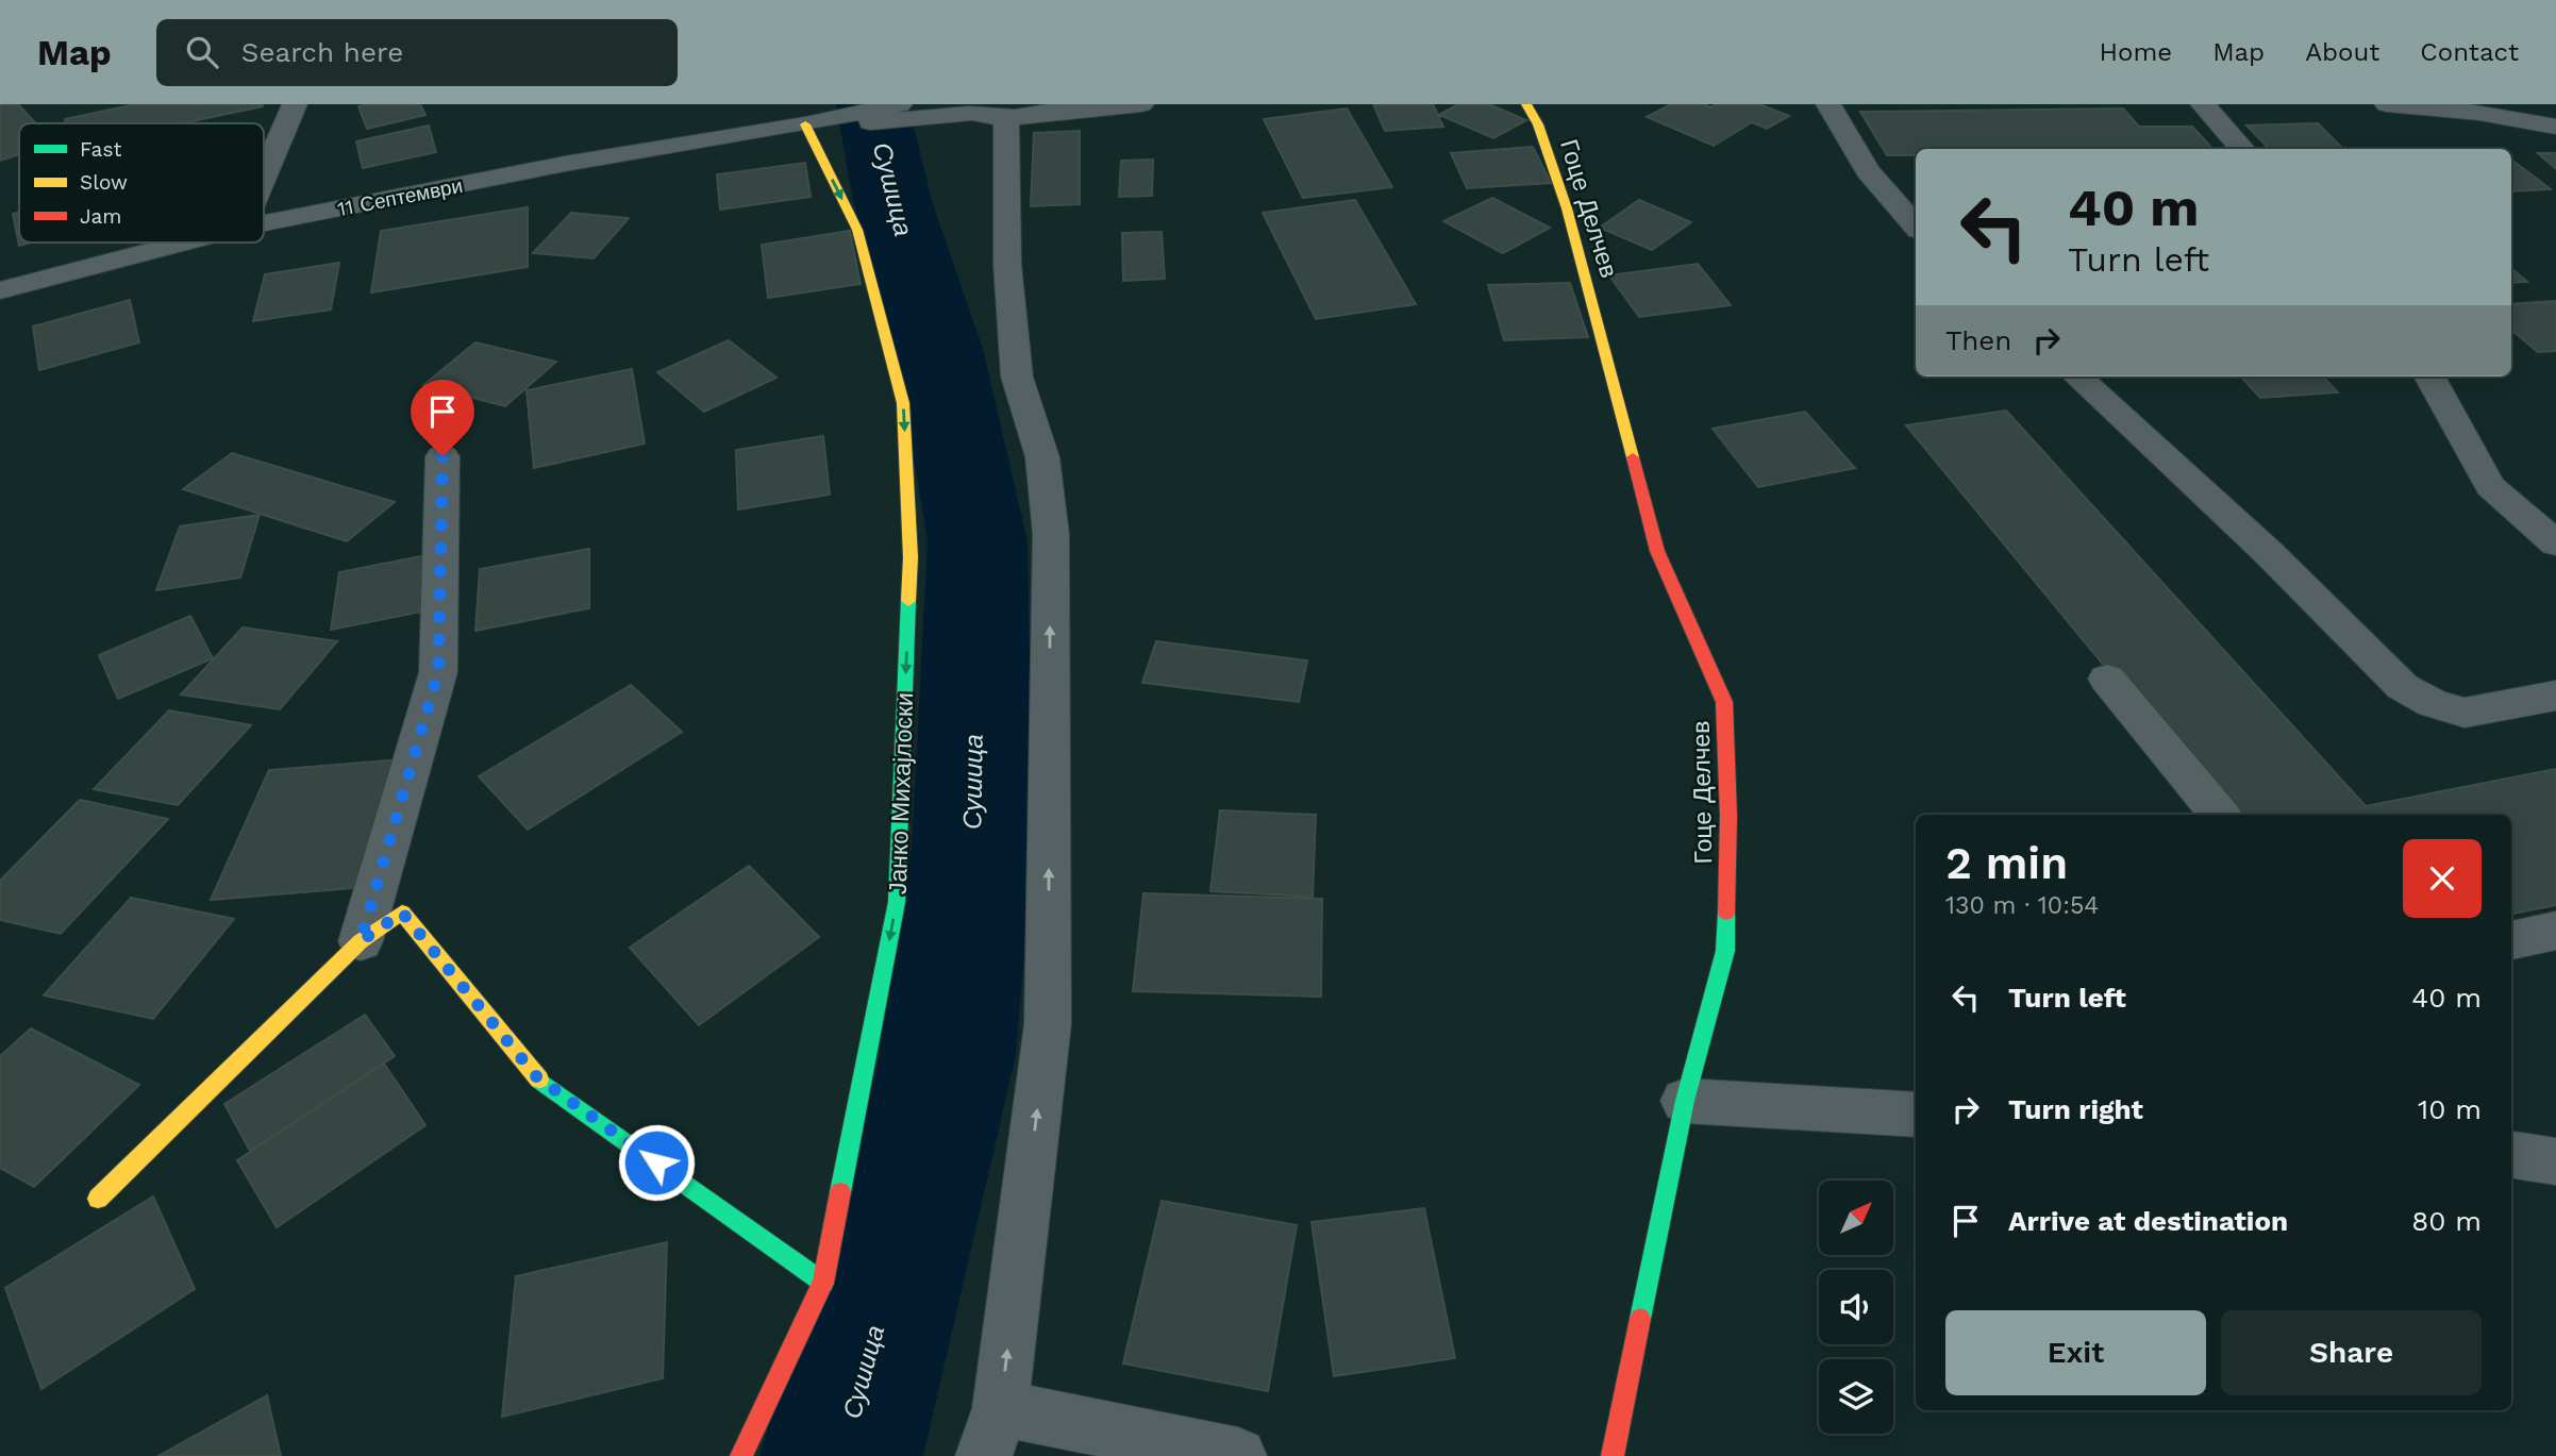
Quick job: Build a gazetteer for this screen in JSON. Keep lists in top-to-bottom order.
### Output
{
  "streets": {
    "street": ["11 Септември", "Гоце Делчев", "Јанко Михајлоски"]
  },
  "crossings": [
    ["11 Септември", "Јанко Михајлоски"]
  ],
  "water": ["Сушица"],
  "legend": ["Fast", "Slow", "Jam"],
  "north": "top right",
  "page": {
    "header": "Map",
    "search": "Search here",
    "nav": [
      "Home",
      "Map",
      "About",
      "Contact"
    ],
    "turn": ["40 m", "Turn left"],
    "then": "Then",
    "heading": ["2 min", "130 m · 10:54"],
    "list": [
      {
        "name": "Turn left",
        "value": "40 m"
      },
      {
        "name": "Turn right",
        "value": "10 m"
      },
      {
        "name": "Arrive at destination",
        "value": "80 m"
      }
    ],
    "buttons": ["Exit", "Share"]
  }
}
